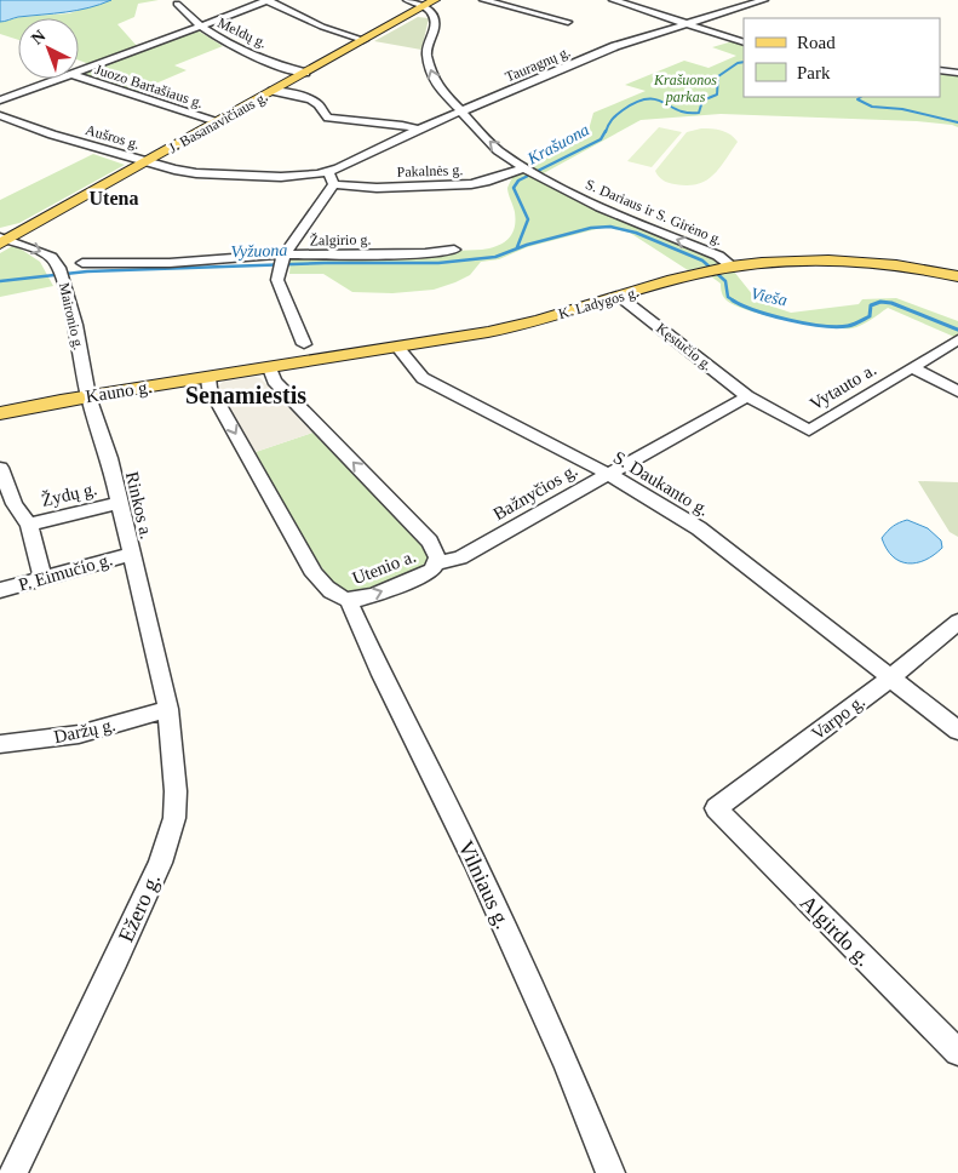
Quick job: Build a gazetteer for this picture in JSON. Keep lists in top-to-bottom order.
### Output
{
  "streets": {
    "main road": ["J. Basanavičiaus g.", "K. Ladygos g.", "Kauno g."],
    "street": [
      "Meldų g.",
      "Tauragnų g.",
      "Juozo Bartašiaus g.",
      "Aušros g.",
      "Pakalnės g.",
      "S. Dariaus ir S. Girėno g.",
      "Žalgirio g.",
      "Maironio g.",
      "Kęstučio g.",
      "Vytauto a.",
      "S. Daukanto g.",
      "Bažnyčios g.",
      "Žydų g.",
      "Rinkos a.",
      "Utenio a.",
      "P. Eimučio g.",
      "Varpo g.",
      "Daržų g.",
      "Vilniaus g.",
      "Ežero g.",
      "Algirdo g."
    ]
  },
  "crossings": [
    ["Meldų g.", "J. Basanavičiaus g."],
    ["Tauragnų g.", "Aušros g."],
    ["Tauragnų g.", "S. Dariaus ir S. Girėno g."],
    ["Juozo Bartašiaus g.", "J. Basanavičiaus g."],
    ["J. Basanavičiaus g.", "Aušros g."],
    ["J. Basanavičiaus g.", "S. Dariaus ir S. Girėno g."],
    ["J. Basanavičiaus g.", "Maironio g."],
    ["Pakalnės g.", "S. Dariaus ir S. Girėno g."],
    ["S. Dariaus ir S. Girėno g.", "K. Ladygos g."],
    ["K. Ladygos g.", "Kęstučio g."],
    ["K. Ladygos g.", "Kauno g."],
    ["K. Ladygos g.", "S. Daukanto g."],
    ["K. Ladygos g.", "Utenio a."],
    ["Maironio g.", "Kauno g."],
    ["Maironio g.", "Rinkos a."],
    ["Kęstučio g.", "Vytauto a."],
    ["Kęstučio g.", "Bažnyčios g."],
    ["Vytauto a.", "Bažnyčios g."],
    ["Kauno g.", "Rinkos a."],
    ["Kauno g.", "Utenio a."],
    ["S. Daukanto g.", "Bažnyčios g."],
    ["S. Daukanto g.", "Varpo g."],
    ["Bažnyčios g.", "Utenio a."],
    ["Žydų g.", "Rinkos a."],
    ["Rinkos a.", "P. Eimučio g."],
    ["Rinkos a.", "Ežero g."],
    ["Utenio a.", "Vilniaus g."],
    ["Varpo g.", "Algirdo g."],
    ["Daržų g.", "Ežero g."]
  ],
  "one_way": ["S. Dariaus ir S. Girėno g.", "Maironio g."],
  "districts": ["Utena", "Senamiestis"],
  "water": ["Krašuona", "Vyžuona", "Vieša"],
  "parks": ["Krašuonos parkas"],
  "legend": ["Road", "Park"],
  "north": "top left"
}
